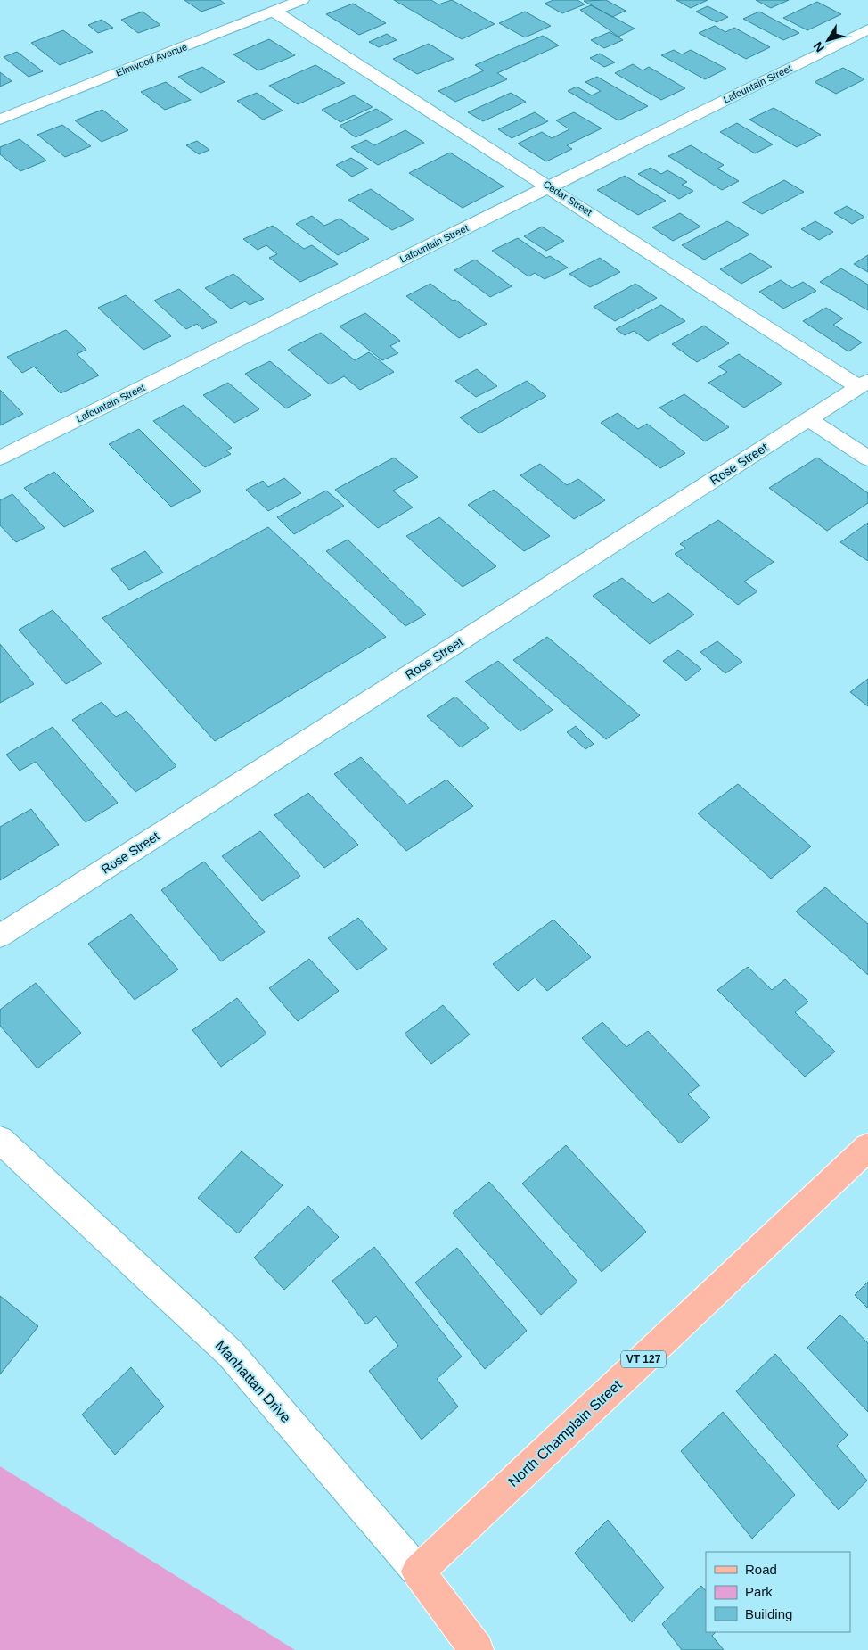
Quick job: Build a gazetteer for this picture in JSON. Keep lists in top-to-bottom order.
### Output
{
  "streets": {
    "main road": ["VT 127", "Manhattan Drive", "North Champlain Street"],
    "street": [
      "Elmwood Avenue",
      "Lafountain Street",
      "Cedar Street",
      "Rose Street"
    ]
  },
  "crossings": [
    ["Elmwood Avenue", "Cedar Street"],
    ["Lafountain Street", "Cedar Street"],
    ["Cedar Street", "Rose Street"],
    ["Manhattan Drive", "North Champlain Street"]
  ],
  "legend": ["Road", "Park", "Building"],
  "north": "bottom left"
}
